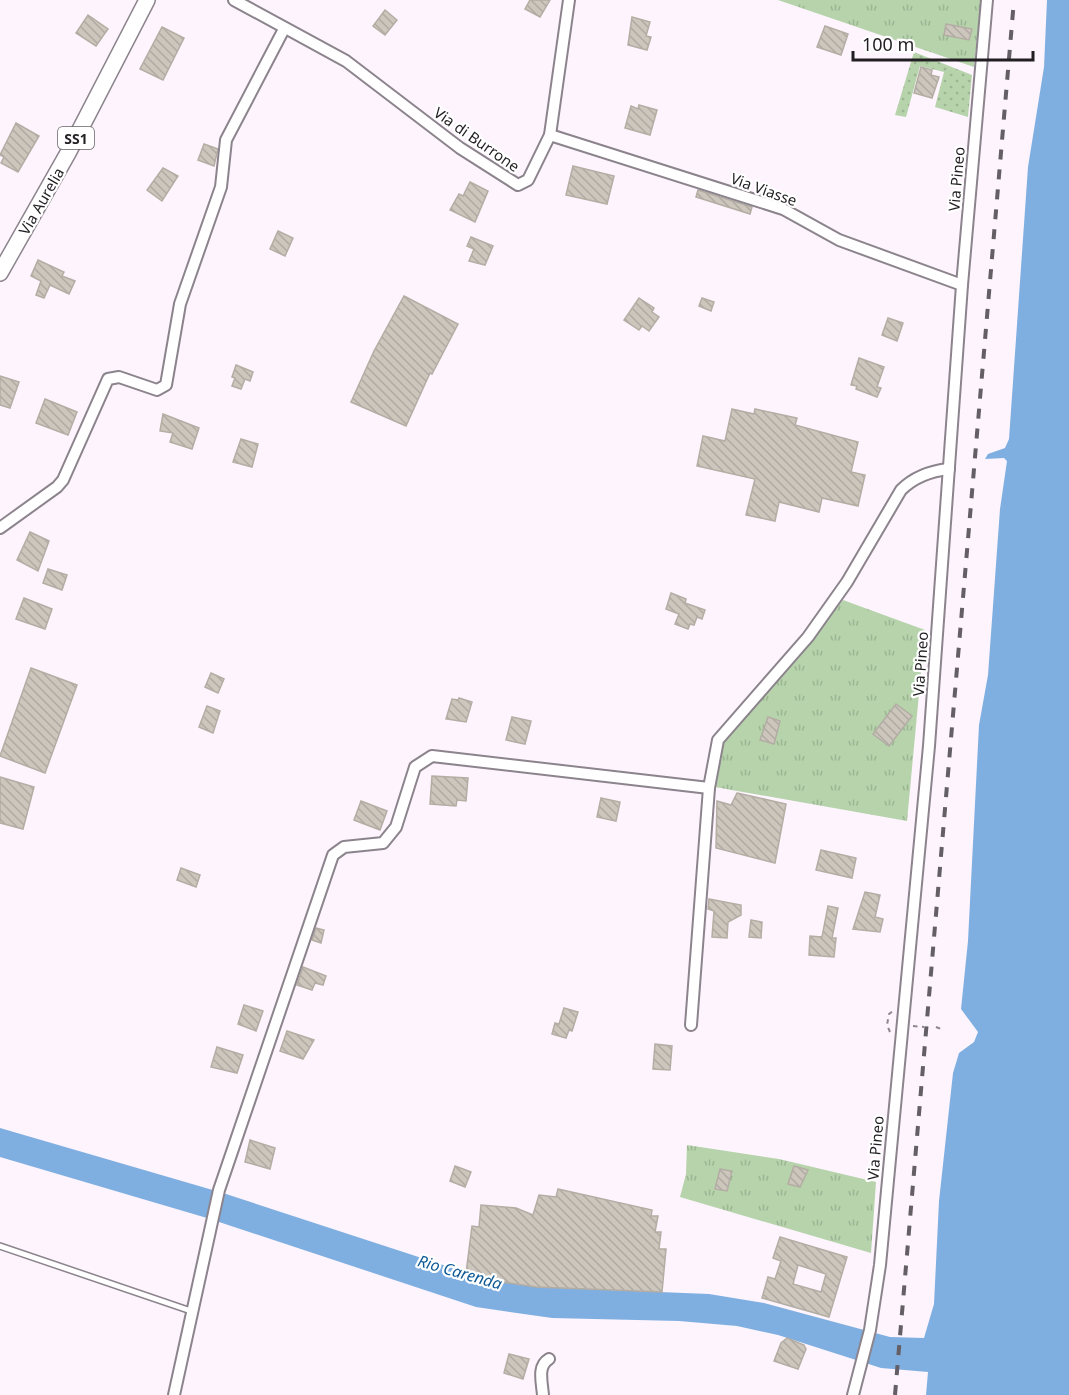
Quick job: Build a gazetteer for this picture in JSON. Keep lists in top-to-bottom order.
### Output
{
  "streets": {
    "main road": ["SS1", "Via Aurelia"],
    "street": ["Via di Burrone", "Via Pineo", "Via Viasse"]
  },
  "crossings": [
    ["Via di Burrone", "Via Viasse"],
    ["Via Pineo", "Via Viasse"]
  ],
  "water": ["Rio Carenda"],
  "scale_bar": "100 m"
}
